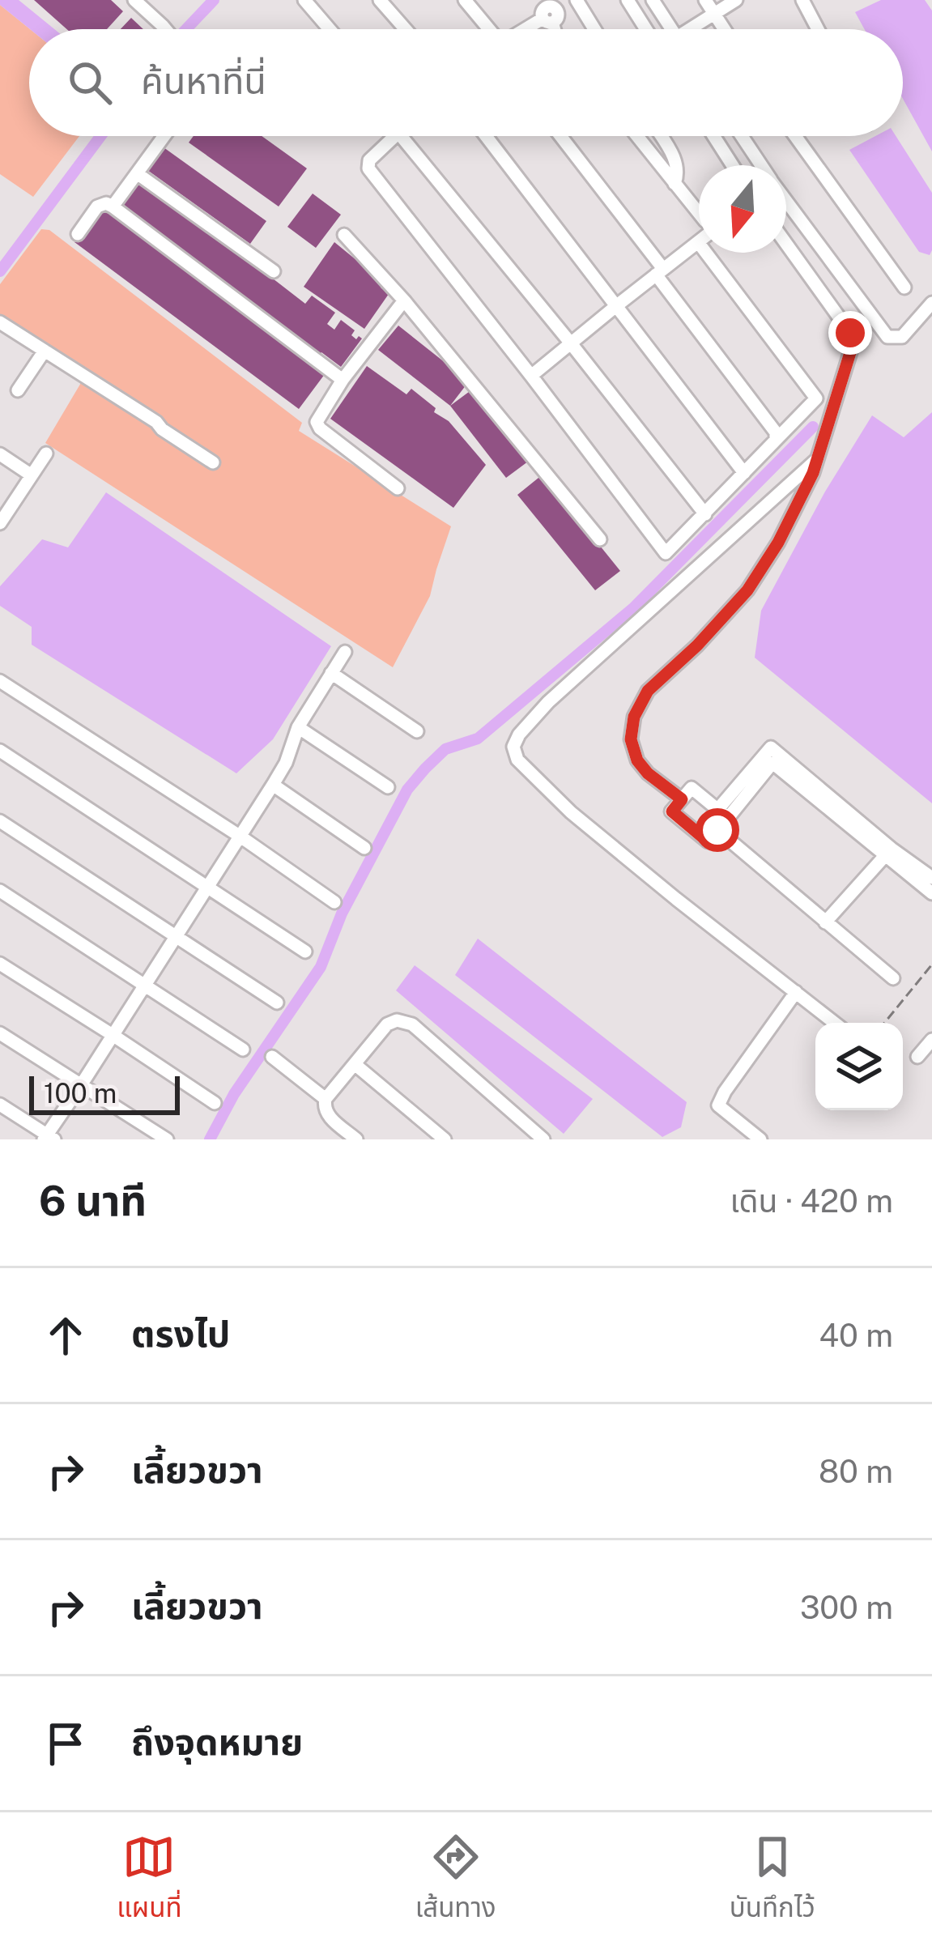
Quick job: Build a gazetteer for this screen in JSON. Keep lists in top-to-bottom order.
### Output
{
  "scale_bar": "100 m",
  "north": "bottom",
  "page": {
    "search": "ค้นหาที่นี่",
    "scale": "100 m",
    "heading": ["6 นาที", "เดิน · 420 m"],
    "list": [
      ["ตรงไป", "40 m"],
      ["เลี้ยวขวา", "80 m"],
      ["เลี้ยวขวา", "300 m"],
      "ถึงจุดหมาย"
    ],
    "nav": ["แผนที่", "เส้นทาง", "บันทึกไว้"]
  }
}
